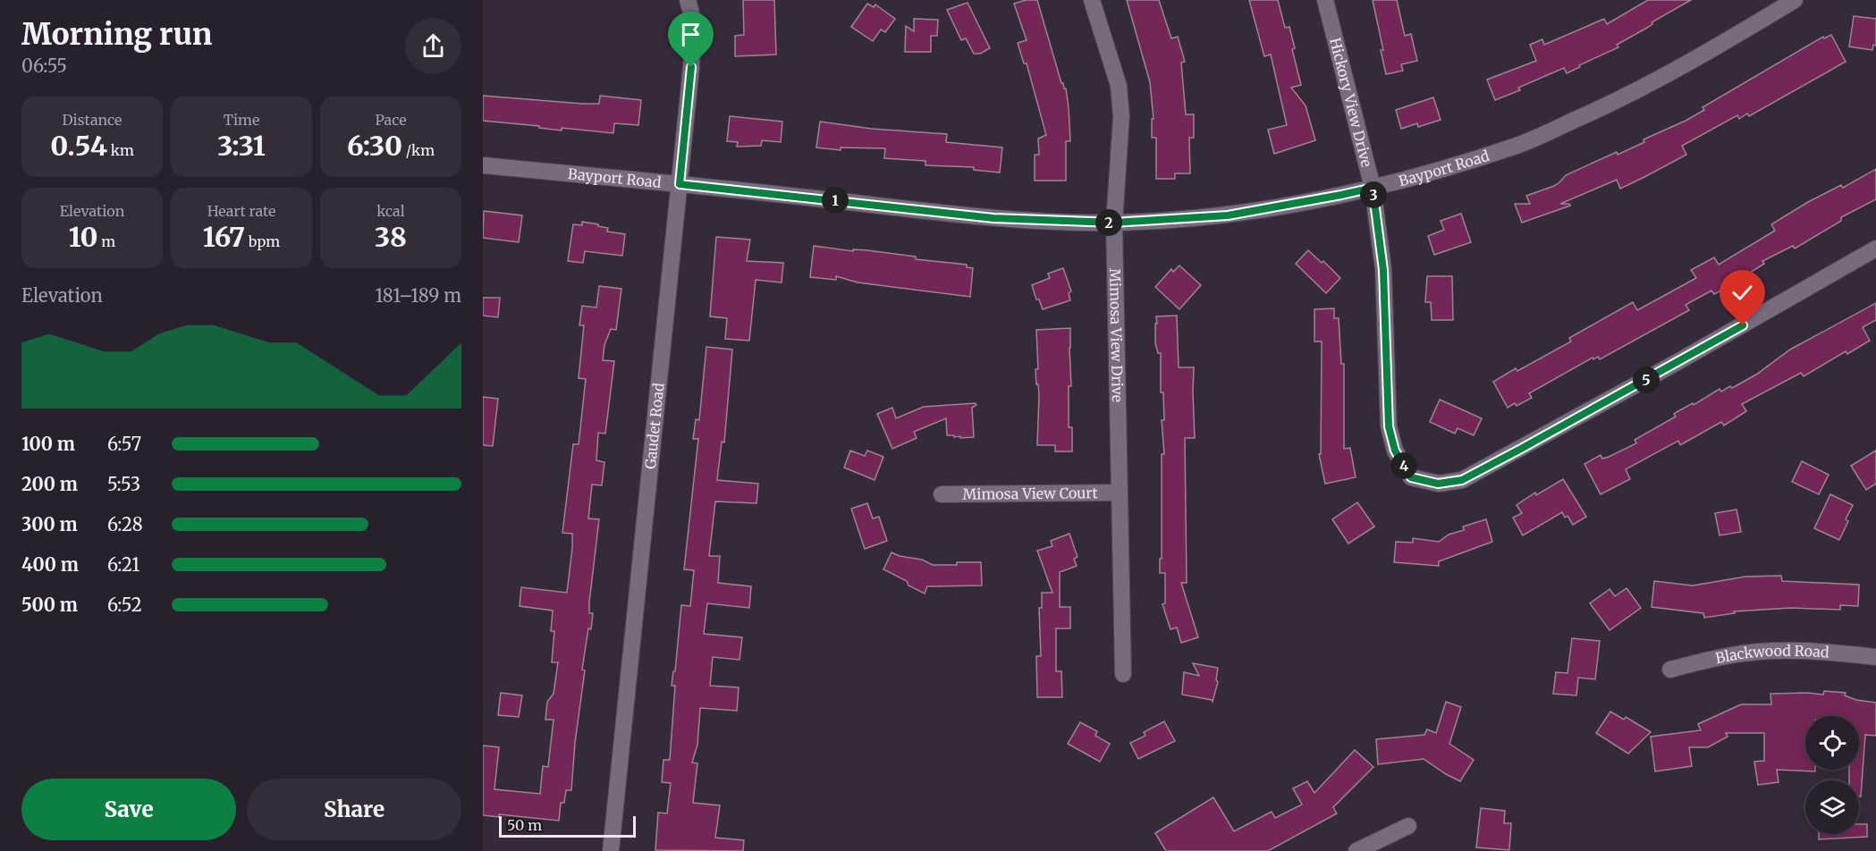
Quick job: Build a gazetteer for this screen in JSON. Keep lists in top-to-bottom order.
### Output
{
  "streets": {
    "street": [
      "Hickory View Drive",
      "Bayport Road",
      "Mimosa View Drive",
      "Gaudet Road",
      "Mimosa View Court",
      "Blackwood Road"
    ]
  },
  "crossings": [
    ["Hickory View Drive", "Bayport Road"],
    ["Bayport Road", "Mimosa View Drive"],
    ["Bayport Road", "Gaudet Road"],
    ["Mimosa View Drive", "Mimosa View Court"]
  ],
  "scale_bar": "50 m",
  "page": {
    "heading": ["Morning run", "06:55"],
    "stats": [
      ["Distance", "0.54 km"],
      ["Time", "3:31"],
      ["Pace", "6:30 /km"],
      ["Elevation", "10 m"],
      ["Heart rate", "167 bpm"],
      ["kcal", "38"]
    ],
    "pins": [
      "3",
      "1",
      "2",
      "5",
      "4"
    ],
    "chart": ["Elevation", "181–189 m"],
    "list": [
      {
        "name": "100 m",
        "note": "6:57"
      },
      {
        "name": "200 m",
        "note": "5:53"
      },
      {
        "name": "300 m",
        "note": "6:28"
      },
      {
        "name": "400 m",
        "note": "6:21"
      },
      {
        "name": "500 m",
        "note": "6:52"
      }
    ],
    "buttons": ["Save", "Share"],
    "scale": "50 m"
  }
}
